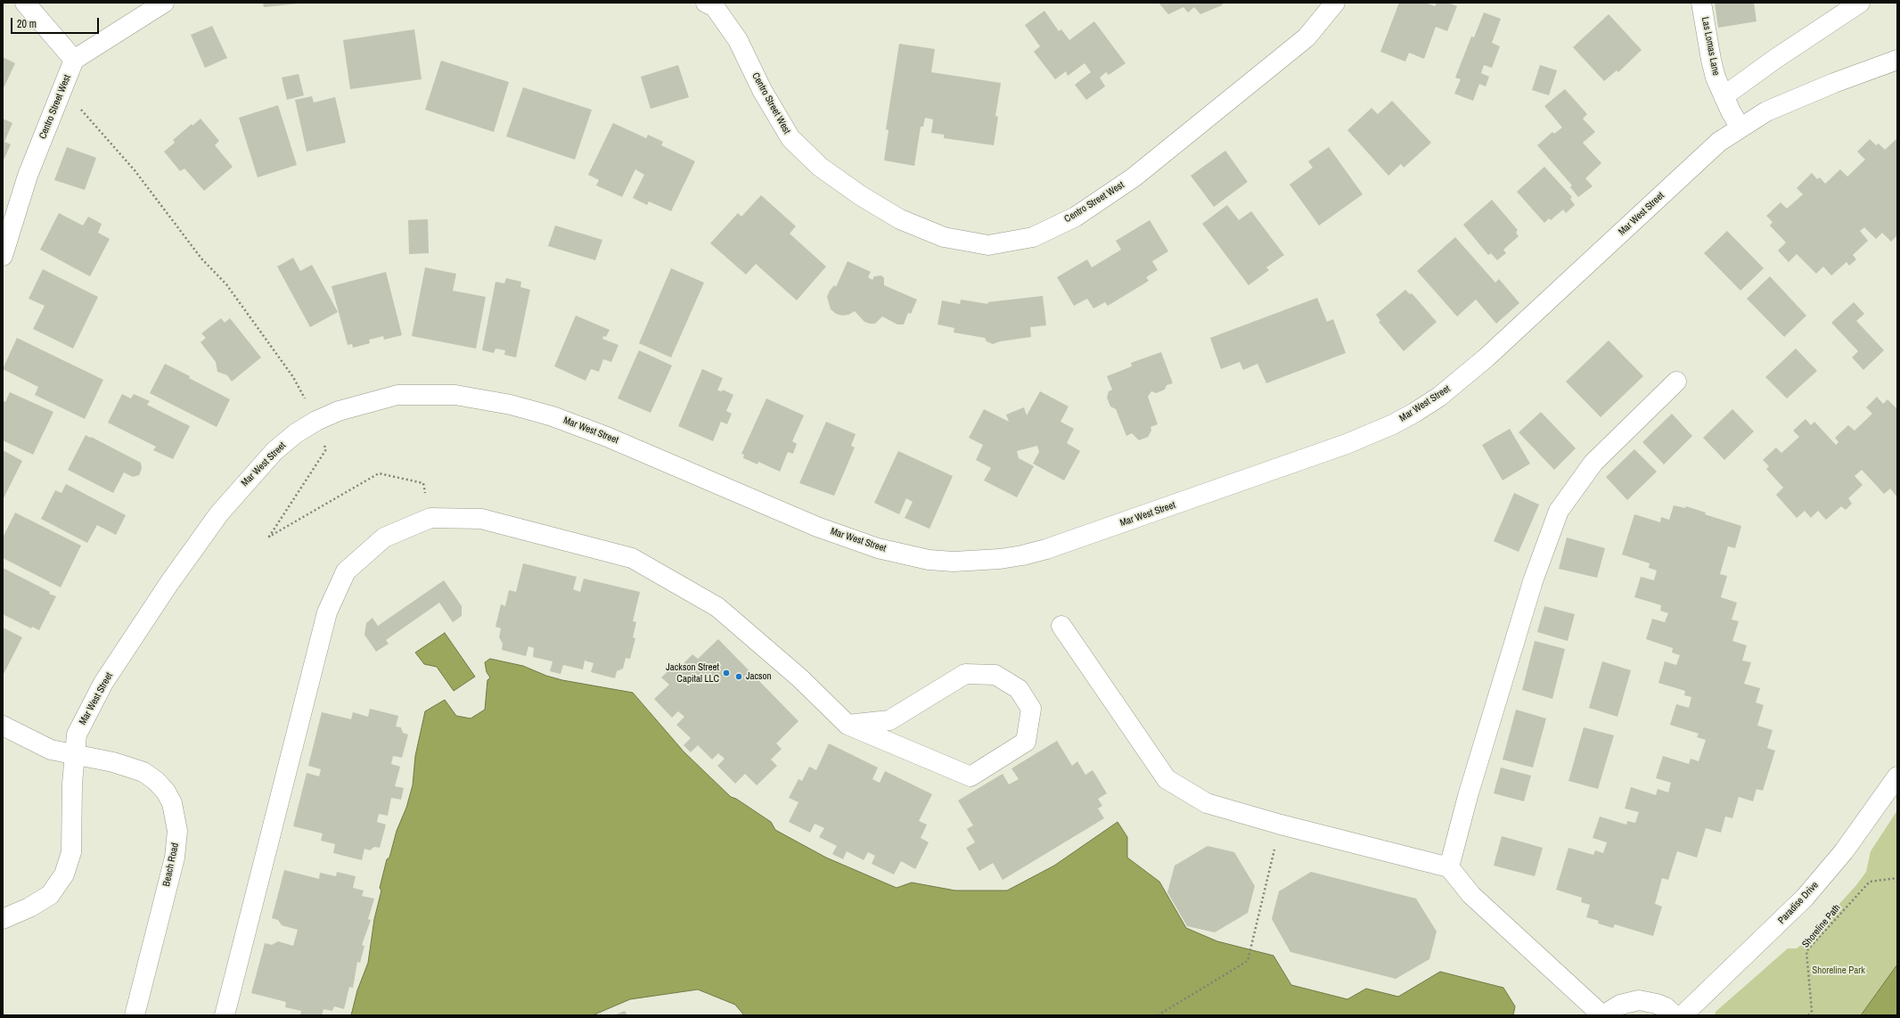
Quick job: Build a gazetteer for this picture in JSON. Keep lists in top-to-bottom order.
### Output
{
  "streets": {
    "street": [
      "Las Lomas Lane",
      "Centro Street West",
      "Mar West Street",
      "Beach Road",
      "Paradise Drive"
    ],
    "path": ["Shoreline Path"]
  },
  "crossings": [
    ["Las Lomas Lane", "Mar West Street"],
    ["Mar West Street", "Beach Road"]
  ],
  "parks": ["Shoreline Park"],
  "places": ["Jackson Street Capital LLC", "Jacson"],
  "scale_bar": "20 m"
}
